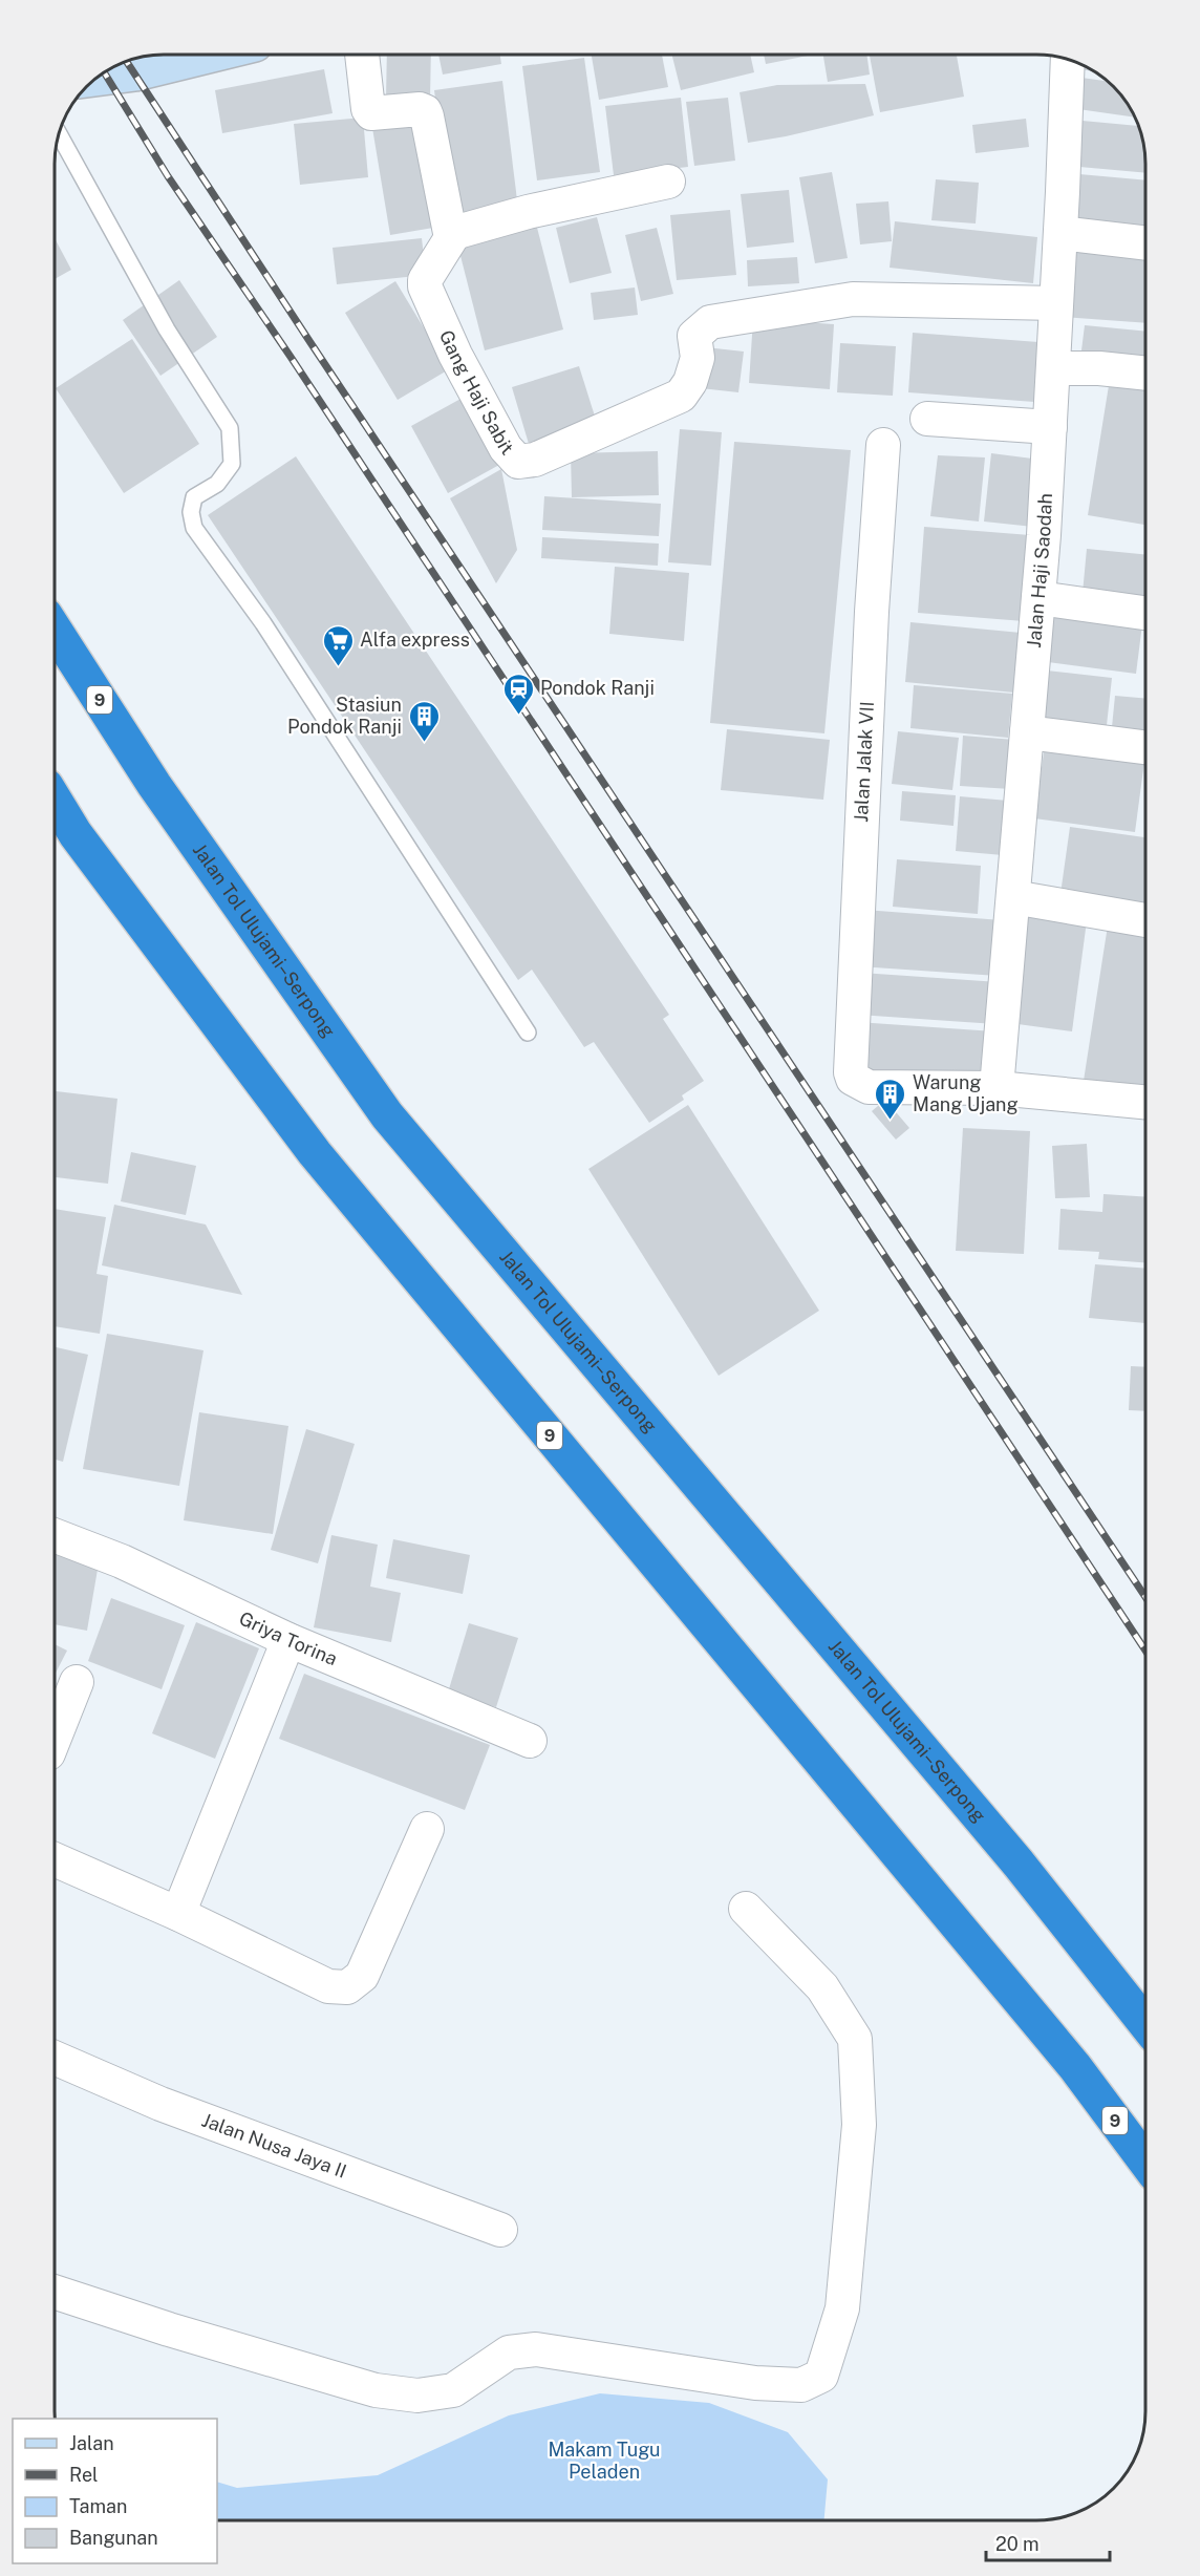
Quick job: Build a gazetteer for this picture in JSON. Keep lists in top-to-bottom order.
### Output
{
  "streets": {
    "highway": ["9", "Jalan Tol Ulujami–Serpong"],
    "street": [
      "Gang Haji Sabit",
      "Jalan Haji Saodah",
      "Jalan Jalak VII",
      "Griya Torina",
      "Jalan Nusa Jaya II"
    ]
  },
  "crossings": [
    ["Gang Haji Sabit", "Jalan Haji Saodah"],
    ["Jalan Haji Saodah", "Jalan Jalak VII"]
  ],
  "parks": ["Makam Tugu Peladen"],
  "places": {
    "supermarket": ["Alfa express"],
    "station": ["Pondok Ranji"],
    "building": ["Stasiun Pondok Ranji", "Warung Mang Ujang"]
  },
  "legend": [
    "Jalan",
    "Rel",
    "Taman",
    "Bangunan"
  ],
  "scale_bar": "20 m"
}
